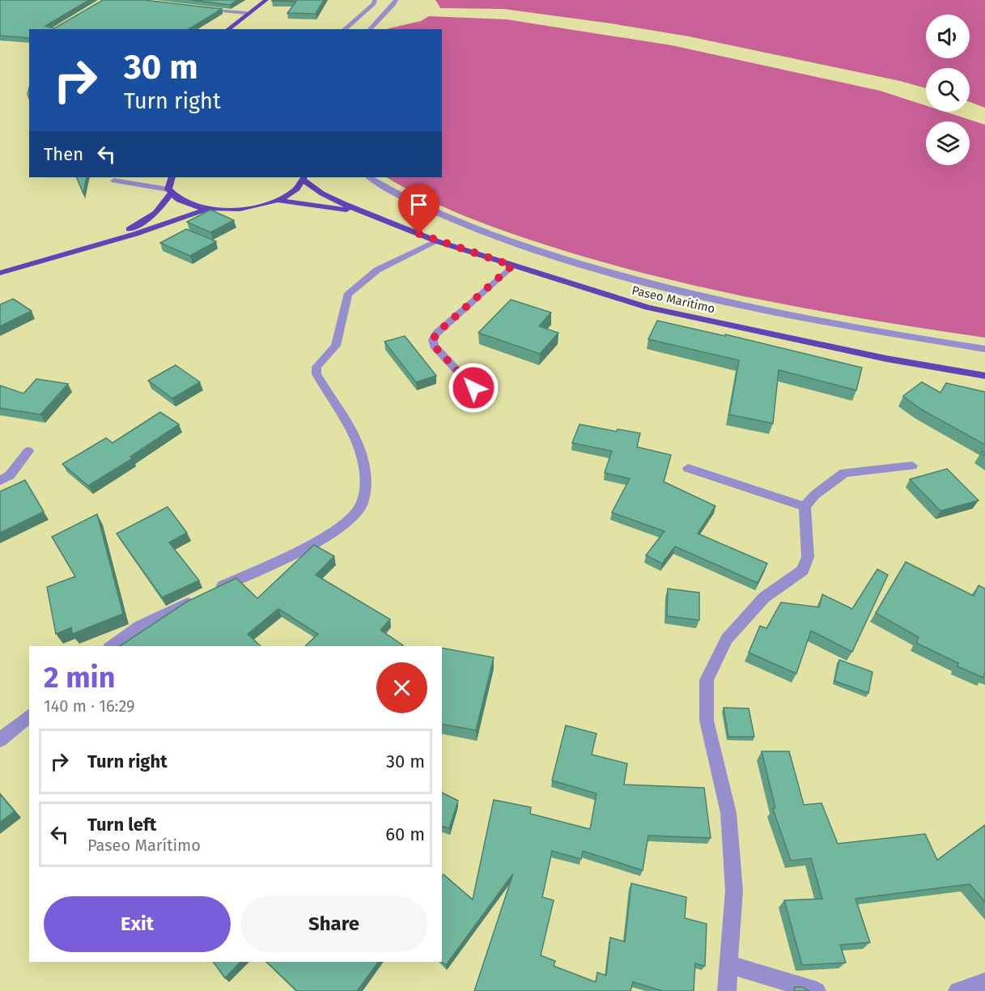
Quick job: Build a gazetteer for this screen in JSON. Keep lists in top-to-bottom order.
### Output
{
  "streets": {
    "main road": ["Paseo Marítimo"]
  },
  "page": {
    "turn": ["30 m", "Turn right"],
    "then": "Then",
    "heading": ["2 min", "140 m · 16:29"],
    "list": [
      {
        "name": "Turn right",
        "value": "30 m"
      },
      {
        "name": "Turn left",
        "note": "Paseo Marítimo",
        "value": "60 m"
      }
    ],
    "buttons": ["Exit", "Share"]
  }
}
